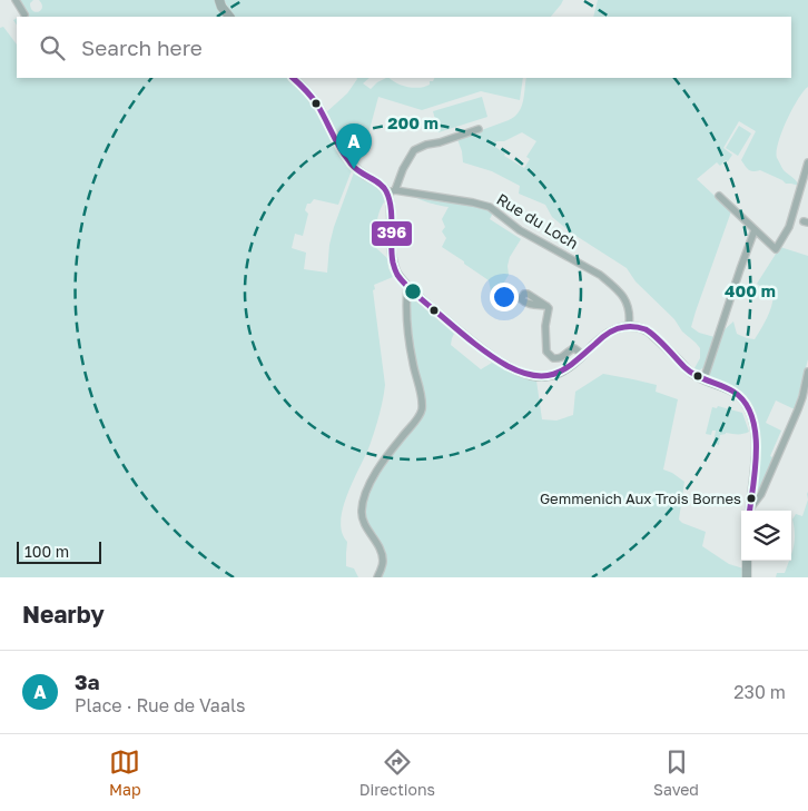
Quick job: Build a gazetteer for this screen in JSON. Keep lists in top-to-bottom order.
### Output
{
  "streets": {
    "street": ["Rue du Loch"]
  },
  "places": ["Gemmenich Aux Trois Bornes"],
  "lines": ["transit line 396"],
  "scale_bar": "100 m",
  "page": {
    "search": "Search here",
    "pins": "A",
    "scale": "100 m",
    "heading": "Nearby",
    "list": [
      {
        "mark": "A",
        "name": "3a",
        "note": "Place · Rue de Vaals",
        "value": "230 m"
      }
    ],
    "nav": ["Map", "Directions", "Saved"]
  },
  "rings": ["200 m", "400 m"]
}
